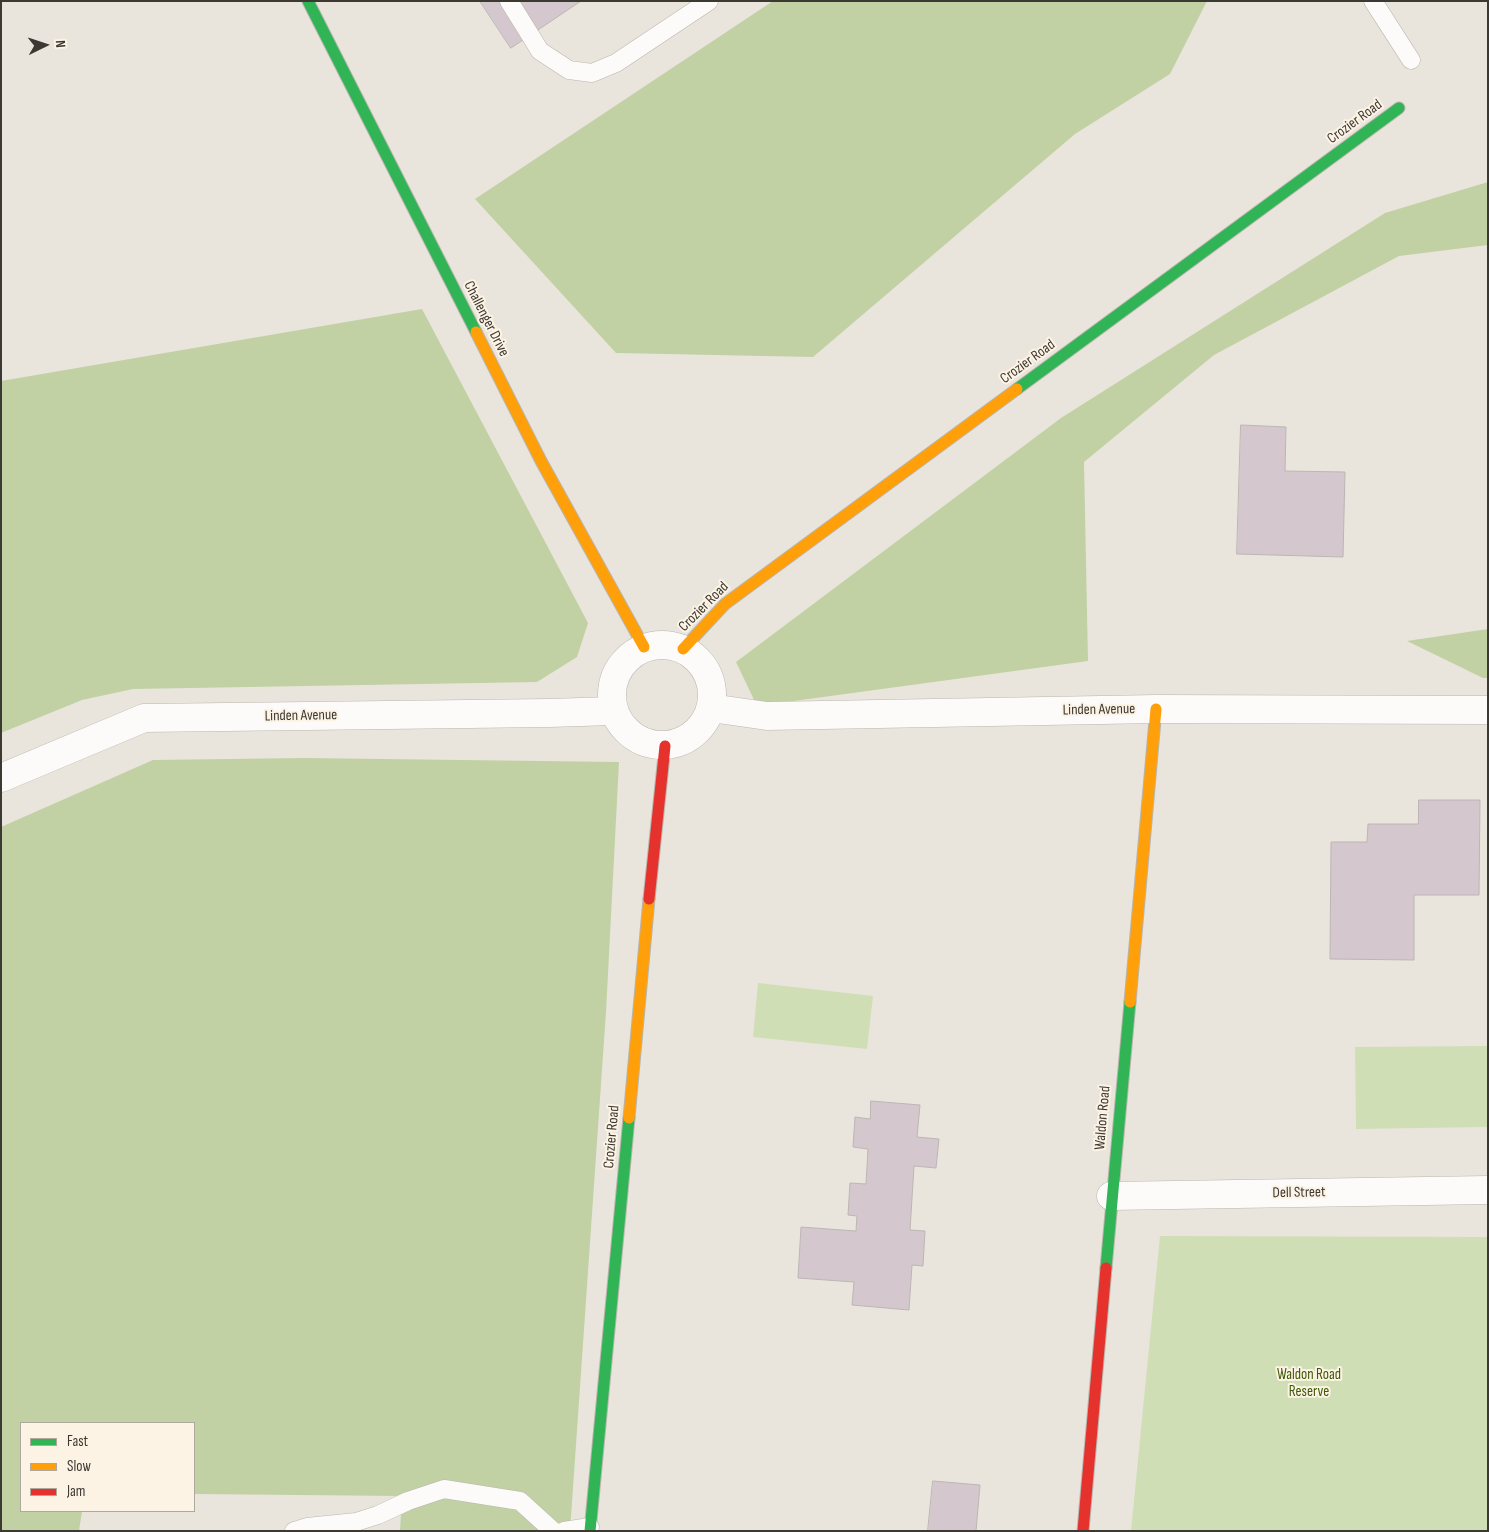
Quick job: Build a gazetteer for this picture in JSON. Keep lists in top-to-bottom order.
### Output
{
  "streets": {
    "street": [
      "Crozier Road",
      "Challenger Drive",
      "Linden Avenue",
      "Waldon Road",
      "Dell Street"
    ]
  },
  "crossings": [
    ["Crozier Road", "Challenger Drive"],
    ["Crozier Road", "Linden Avenue"],
    ["Challenger Drive", "Linden Avenue"],
    ["Linden Avenue", "Waldon Road"],
    ["Waldon Road", "Dell Street"]
  ],
  "parks": ["Waldon Road Reserve"],
  "legend": ["Fast", "Slow", "Jam"],
  "north": "right"
}
